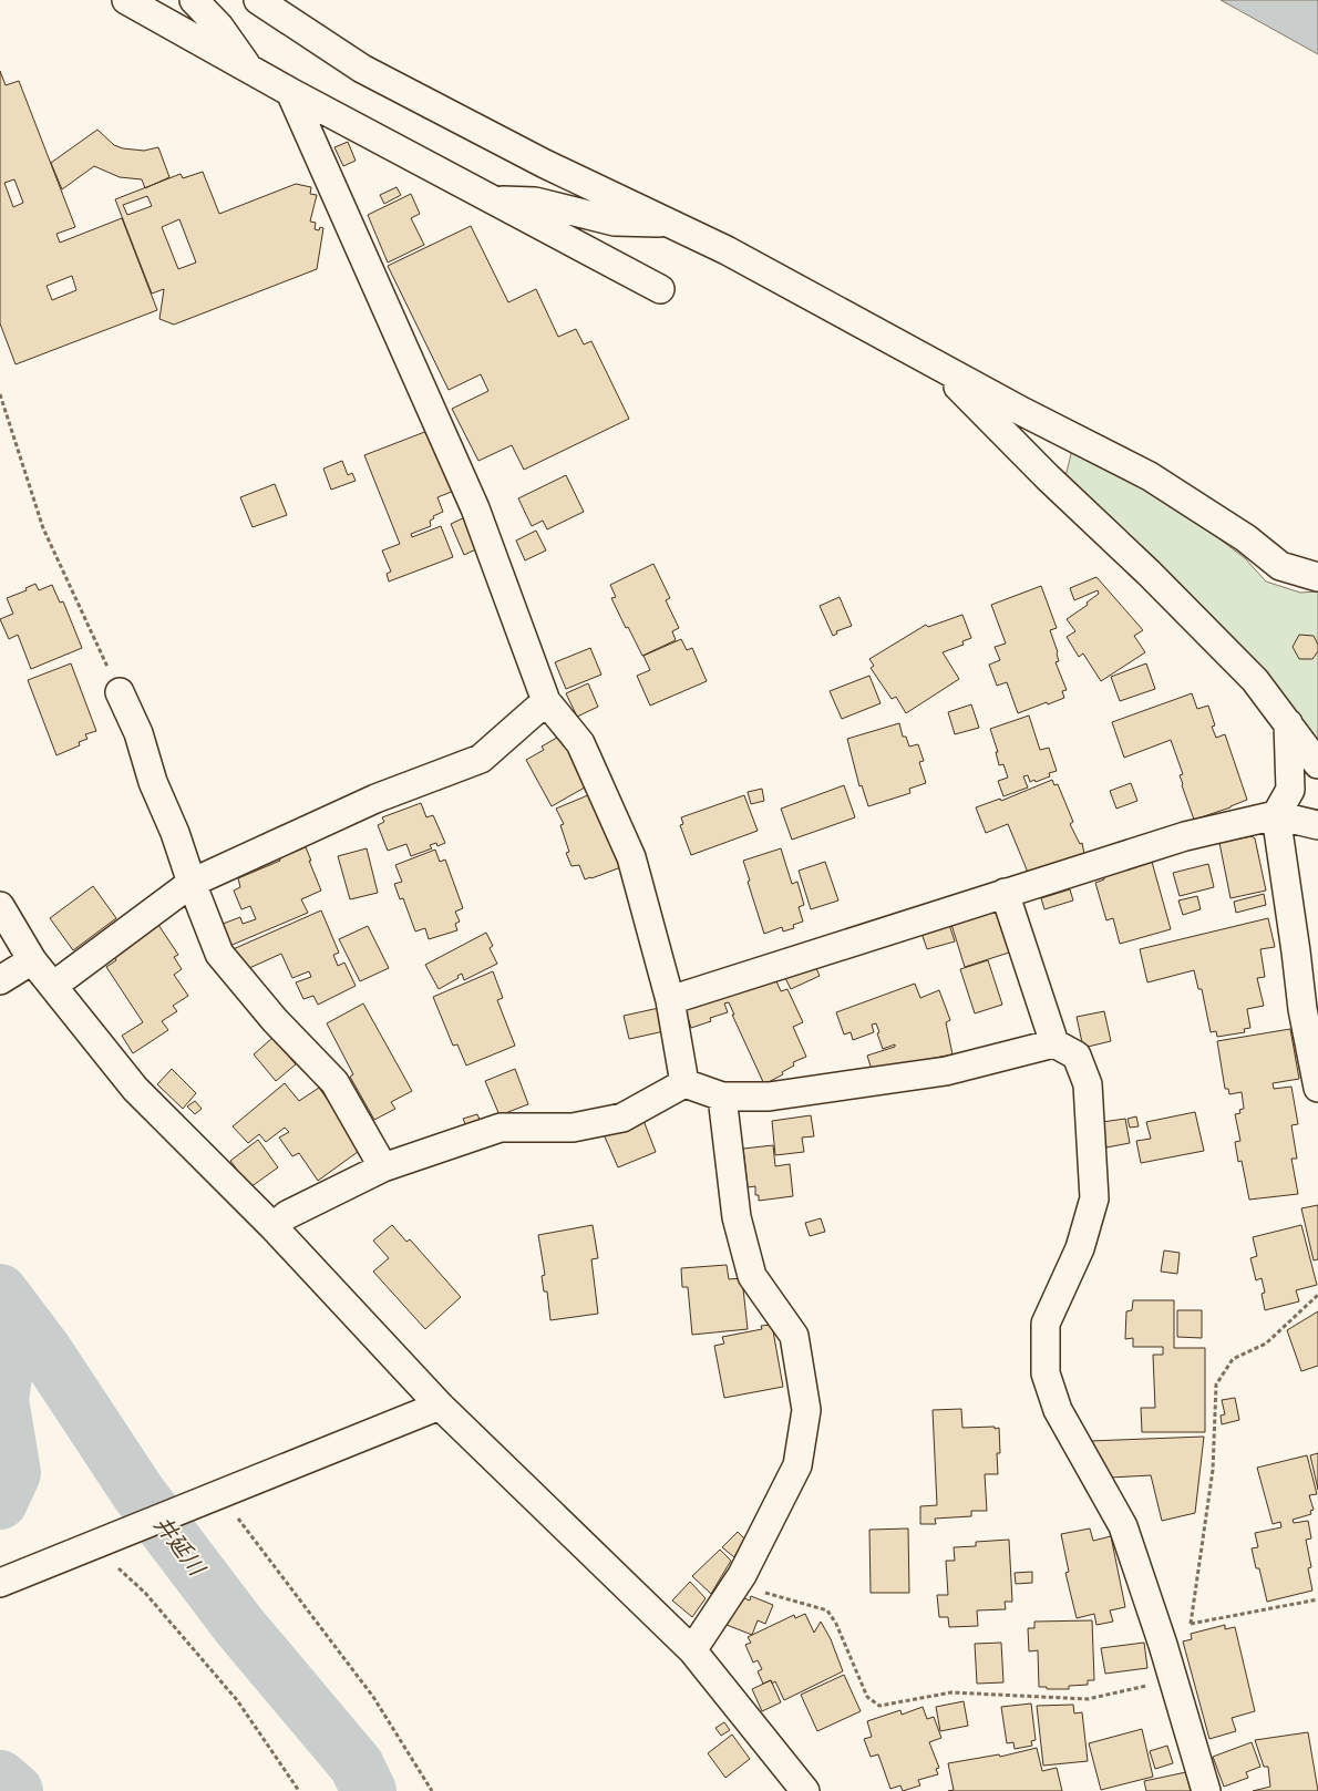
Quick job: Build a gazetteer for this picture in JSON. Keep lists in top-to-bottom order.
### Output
{
  "water": ["井延川"]
}
